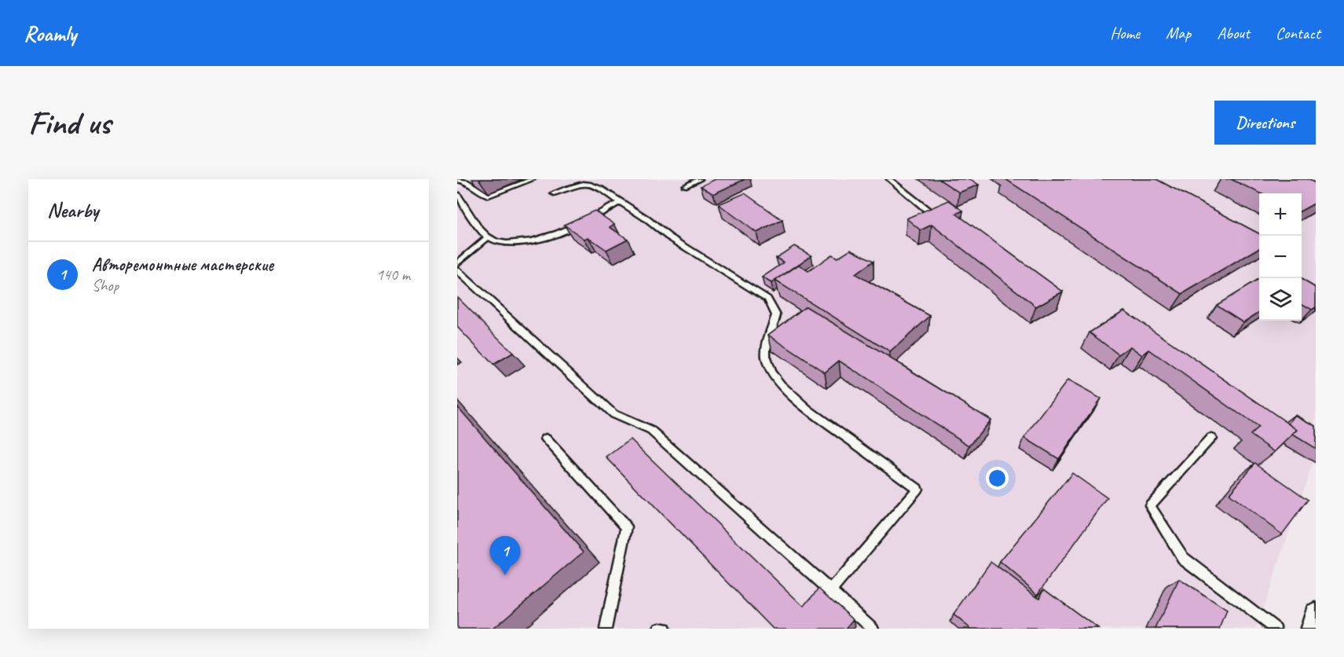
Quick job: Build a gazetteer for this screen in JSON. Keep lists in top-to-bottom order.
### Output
{
  "page": {
    "header": "Roamly",
    "nav": [
      "Home",
      "Map",
      "About",
      "Contact"
    ],
    "buttons": "Directions",
    "title": "Find us",
    "heading": "Nearby",
    "map_buttons": ["+", "−"],
    "list": [
      {
        "mark": "1",
        "name": "Авторемонтные мастерские",
        "note": "Shop",
        "value": "140 m"
      }
    ],
    "pins": "1"
  }
}
